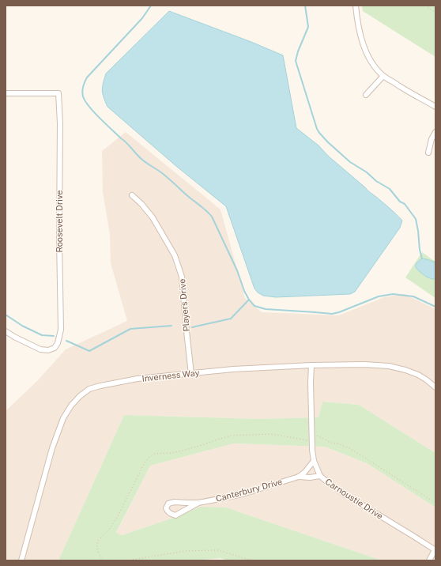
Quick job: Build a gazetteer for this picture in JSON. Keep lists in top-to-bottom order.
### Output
{
  "streets": {
    "street": [
      "Roosevelt Drive",
      "Players Drive",
      "Inverness Way",
      "Canterbury Drive",
      "Carnoustie Drive"
    ]
  },
  "crossings": [
    ["Players Drive", "Inverness Way"],
    ["Inverness Way", "Carnoustie Drive"],
    ["Canterbury Drive", "Carnoustie Drive"]
  ]
}
